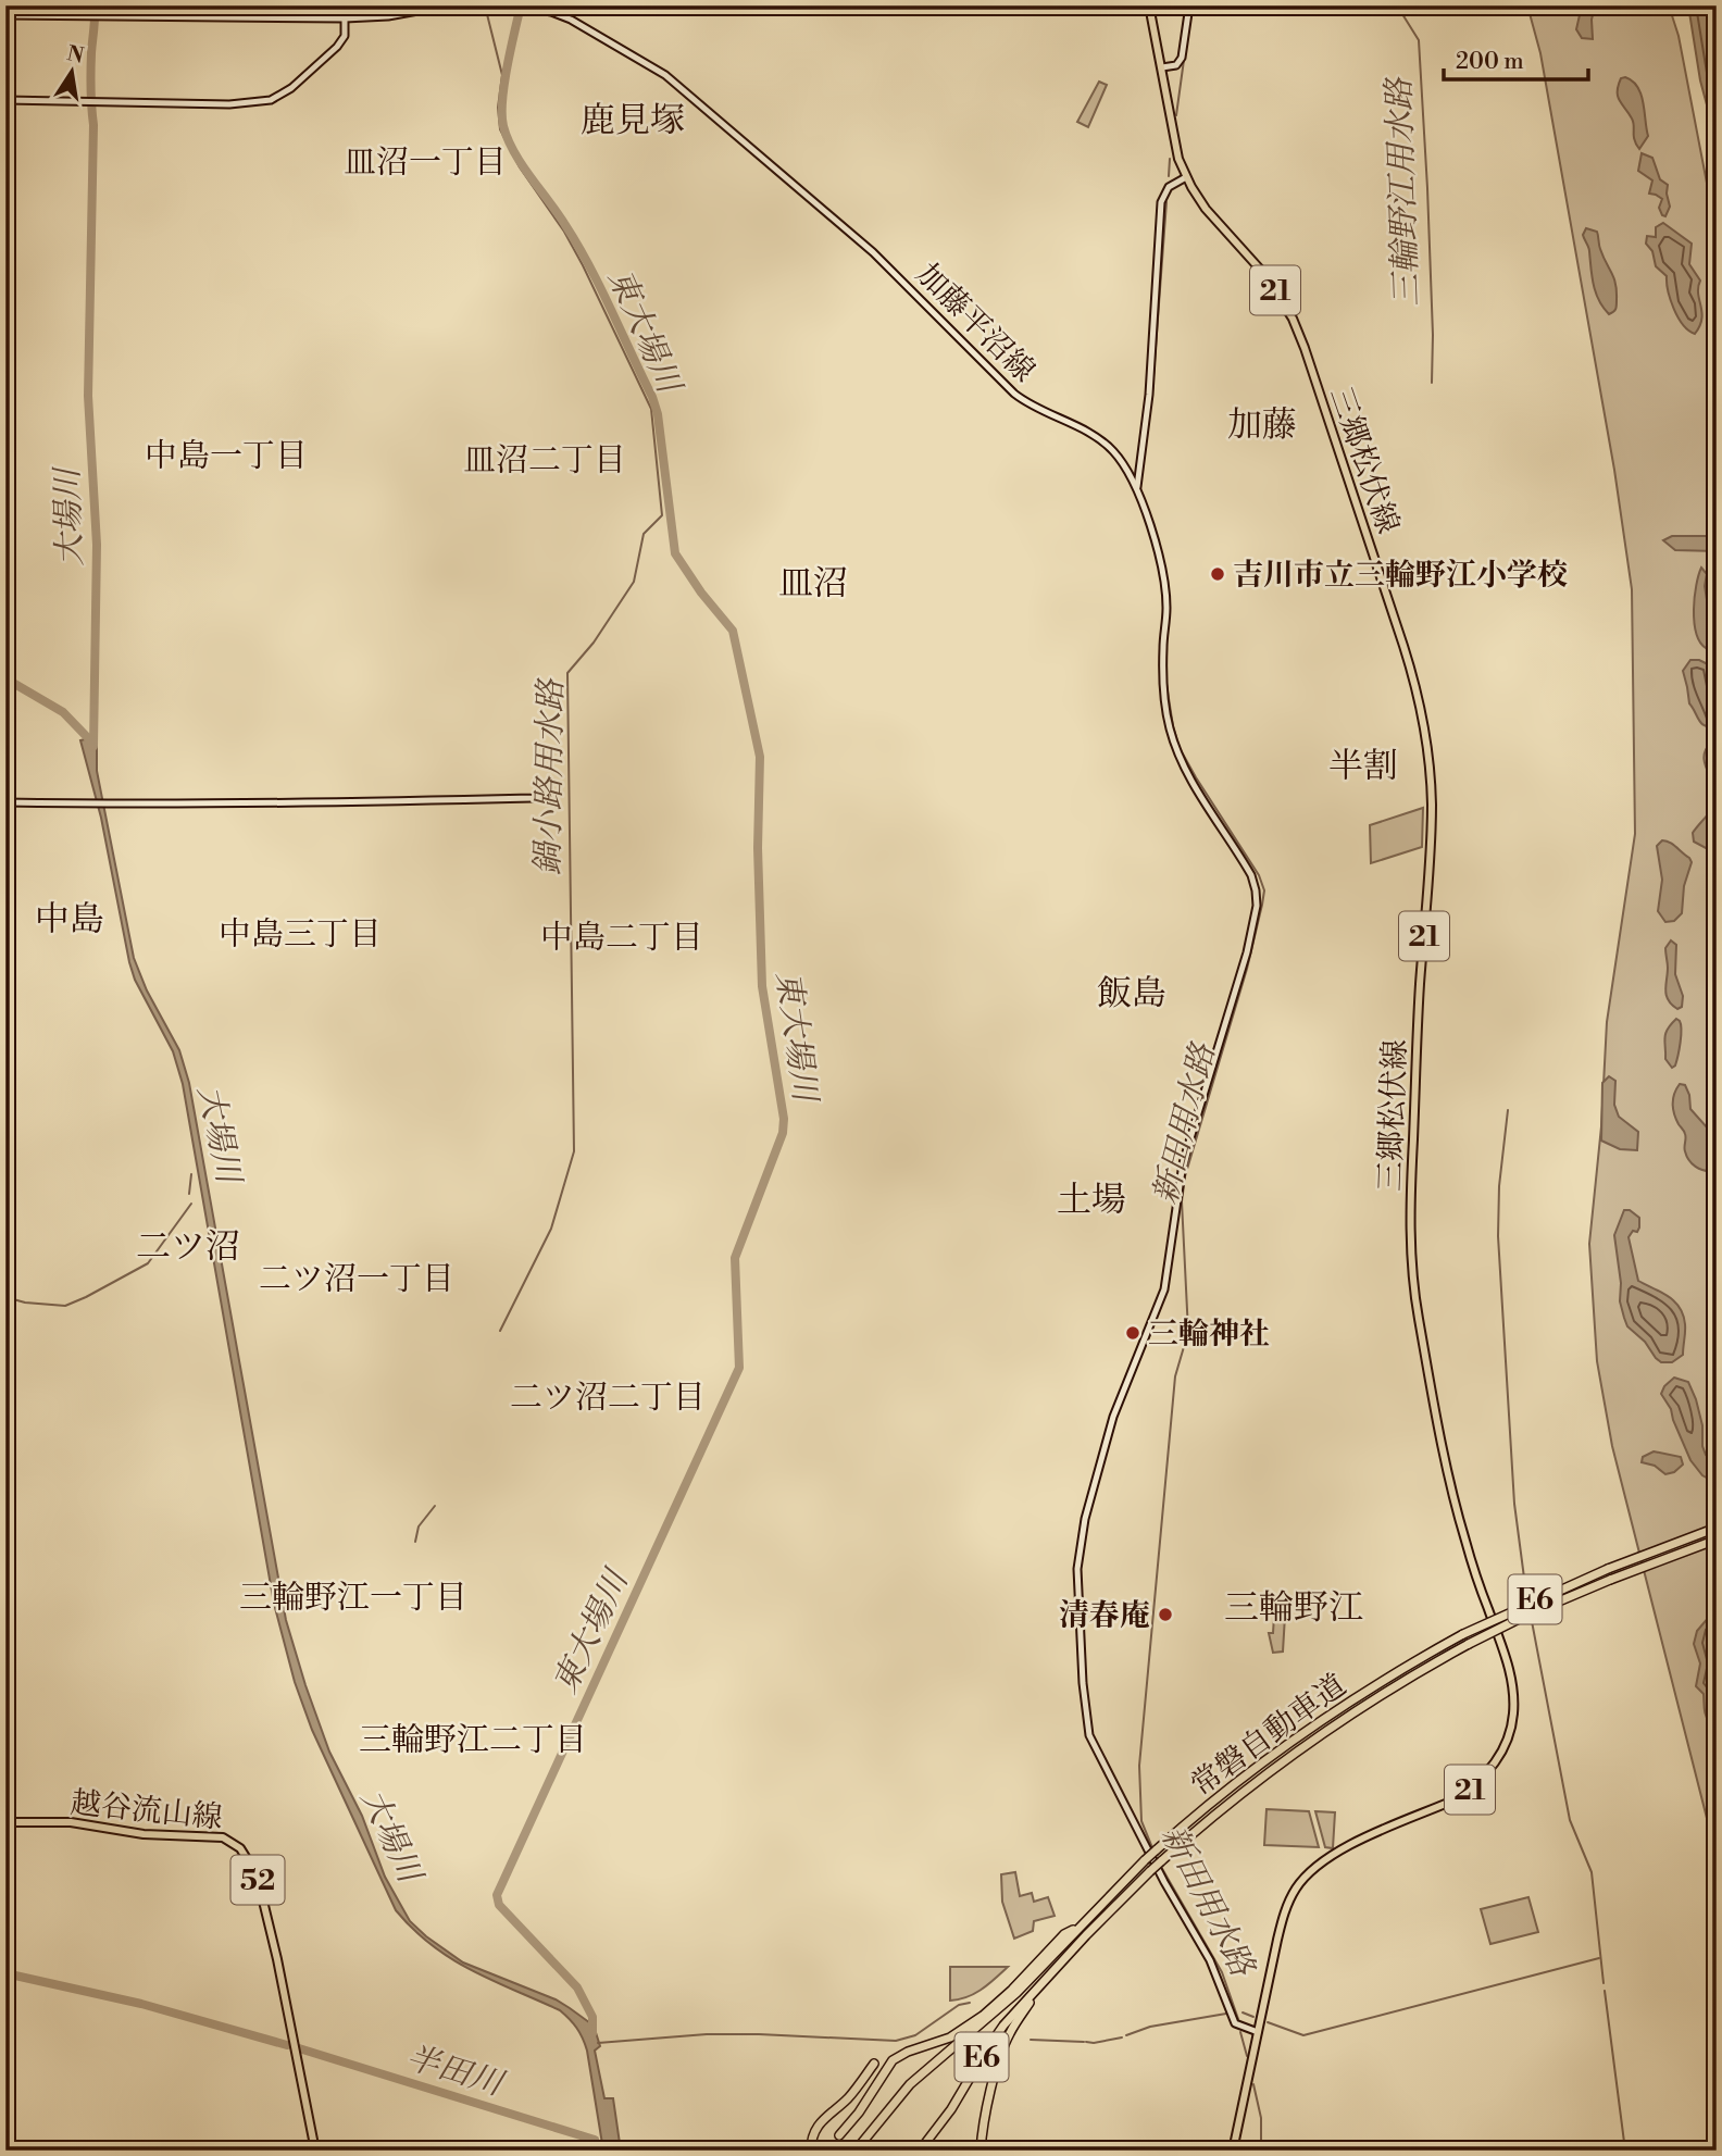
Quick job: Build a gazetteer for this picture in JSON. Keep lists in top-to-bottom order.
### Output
{
  "streets": {
    "highway": ["E6", "常磐自動車道"],
    "main road": [
      "21",
      "三郷松伏線",
      "越谷流山線",
      "52"
    ],
    "street": ["加藤平沼線"]
  },
  "districts": [
    "鹿見塚",
    "皿沼一丁目",
    "加藤",
    "中島一丁目",
    "皿沼二丁目",
    "皿沼",
    "半割",
    "中島",
    "中島三丁目",
    "中島二丁目",
    "飯島",
    "土場",
    "二ツ沼",
    "二ツ沼一丁目",
    "二ツ沼二丁目",
    "三輪野江一丁目",
    "三輪野江",
    "三輪野江二丁目"
  ],
  "water": [
    "三輪野江用水路",
    "東大場川",
    "大場川",
    "鍋小路用水路",
    "新田用水路",
    "半田川"
  ],
  "places": ["吉川市立三輪野江小学校", "三輪神社", "清春庵"],
  "scale_bar": "200 m",
  "north": "top"
}
